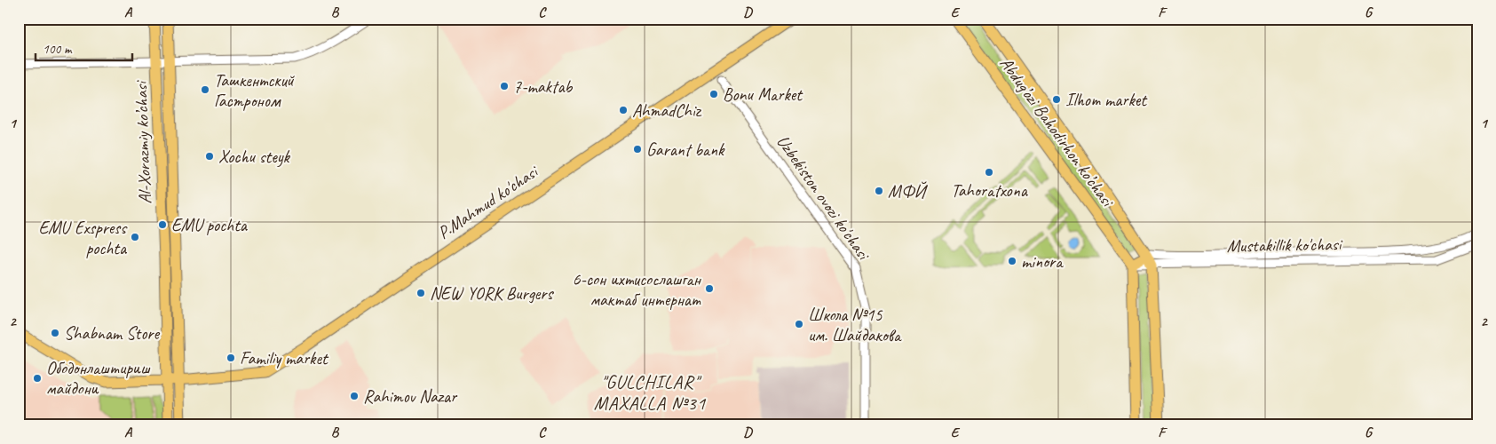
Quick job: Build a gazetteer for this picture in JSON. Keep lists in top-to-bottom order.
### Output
{
  "streets": {
    "main road": ["Abdug’ozi Bahodirhon ko’chasi", "Al-Xorazmiy ko’chasi", "P.Mahmud ko'chasi"],
    "street": ["Uzbekiston ovozi ko'chasi", "Mustakillik ko'chasi"]
  },
  "crossings": [
    ["Abdug’ozi Bahodirhon ko’chasi", "Mustakillik ko'chasi"],
    ["Al-Xorazmiy ko’chasi", "P.Mahmud ko'chasi"]
  ],
  "districts": ["\"GULCHILAR\" MAXALLA №31"],
  "places": [
    "7-maktab",
    "Ташкентский Гастроном",
    "Bonu Market",
    "Ilhom market",
    "AhmadChiz",
    "Garant bank",
    "Xochu steyk",
    "Tahoratxona",
    "МФЙ",
    "EMU pochta",
    "EMU Exspress pochta",
    "minora",
    "6-сон ихтисослашган мактаб интернат",
    "NEW YORK Burgers",
    "Школа №15 им. Шайдакова",
    "Shabnam Store",
    "Familiy market",
    "Ободонлаштириш майдони",
    "Rahimov Nazar"
  ],
  "scale_bar": "100 m",
  "grid": {
    "columns": [
      "A",
      "B",
      "C",
      "D",
      "E",
      "F",
      "G"
    ],
    "rows": ["1", "2"]
  }
}
